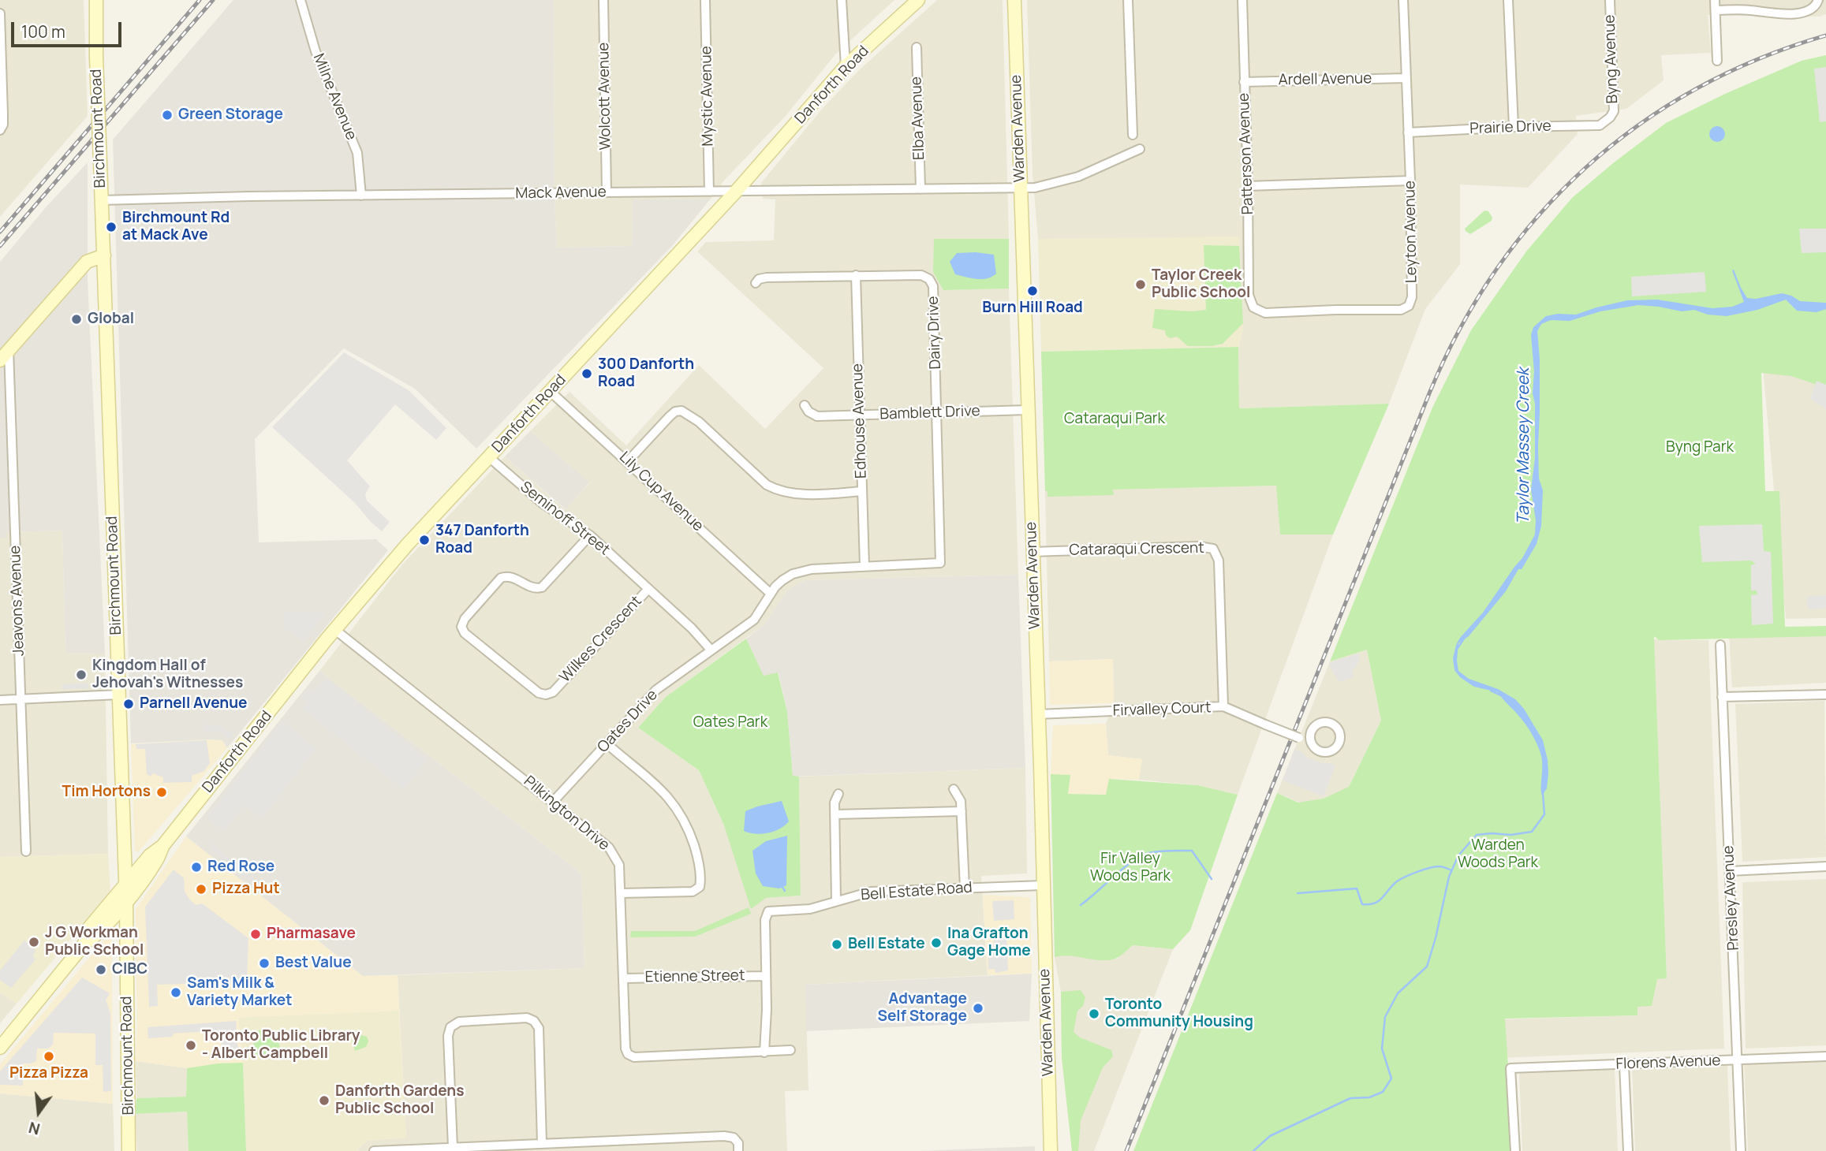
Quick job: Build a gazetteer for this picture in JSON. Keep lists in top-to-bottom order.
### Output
{
  "streets": {
    "main road": ["Danforth Road", "Birchmount Road", "Warden Avenue"],
    "street": [
      "Byng Avenue",
      "Ardell Avenue",
      "Wolcott Avenue",
      "Mystic Avenue",
      "Milne Avenue",
      "Elba Avenue",
      "Prairie Drive",
      "Patterson Avenue",
      "Mack Avenue",
      "Leyton Avenue",
      "Dairy Drive",
      "Bamblett Drive",
      "Edhouse Avenue",
      "Lily Cup Avenue",
      "Seminoff Street",
      "Cataraqui Crescent",
      "Jeavons Avenue",
      "Wilkes Crescent",
      "Firvalley Court",
      "Oates Drive",
      "Pilkington Drive",
      "Bell Estate Road",
      "Presley Avenue",
      "Etienne Street",
      "Florens Avenue"
    ]
  },
  "crossings": [
    ["Byng Avenue", "Prairie Drive"],
    ["Ardell Avenue", "Patterson Avenue"],
    ["Ardell Avenue", "Leyton Avenue"],
    ["Danforth Road", "Birchmount Road"],
    ["Danforth Road", "Mack Avenue"],
    ["Danforth Road", "Lily Cup Avenue"],
    ["Danforth Road", "Seminoff Street"],
    ["Danforth Road", "Pilkington Drive"],
    ["Wolcott Avenue", "Mack Avenue"],
    ["Mystic Avenue", "Mack Avenue"],
    ["Milne Avenue", "Mack Avenue"],
    ["Elba Avenue", "Mack Avenue"],
    ["Prairie Drive", "Leyton Avenue"],
    ["Birchmount Road", "Mack Avenue"],
    ["Warden Avenue", "Mack Avenue"],
    ["Warden Avenue", "Bamblett Drive"],
    ["Warden Avenue", "Cataraqui Crescent"],
    ["Warden Avenue", "Firvalley Court"],
    ["Warden Avenue", "Bell Estate Road"],
    ["Patterson Avenue", "Leyton Avenue"],
    ["Dairy Drive", "Bamblett Drive"],
    ["Dairy Drive", "Edhouse Avenue"],
    ["Bamblett Drive", "Edhouse Avenue"],
    ["Lily Cup Avenue", "Oates Drive"],
    ["Seminoff Street", "Wilkes Crescent"],
    ["Seminoff Street", "Oates Drive"],
    ["Cataraqui Crescent", "Firvalley Court"],
    ["Oates Drive", "Pilkington Drive"],
    ["Pilkington Drive", "Bell Estate Road"],
    ["Pilkington Drive", "Etienne Street"],
    ["Bell Estate Road", "Etienne Street"],
    ["Presley Avenue", "Florens Avenue"]
  ],
  "water": ["Taylor Massey Creek"],
  "parks": [
    "Cataraqui Park",
    "Byng Park",
    "Oates Park",
    "Warden Woods Park",
    "Fir Valley Woods Park"
  ],
  "places": [
    "Green Storage",
    "Birchmount Rd at Mack Ave",
    "Taylor Creek Public School",
    "Burn Hill Road",
    "Global",
    "300 Danforth Road",
    "347 Danforth Road",
    "Kingdom Hall of Jehovah's Witnesses",
    "Parnell Avenue",
    "Tim Hortons",
    "Red Rose",
    "Pizza Hut",
    "Pharmasave",
    "J G Workman Public School",
    "Ina Grafton Gage Home",
    "Bell Estate",
    "Best Value",
    "CIBC",
    "Sam's Milk & Variety Market",
    "Advantage Self Storage",
    "Toronto Community Housing",
    "Toronto Public Library - Albert Campbell",
    "Pizza Pizza",
    "Danforth Gardens Public School"
  ],
  "scale_bar": "100 m",
  "north": "bottom"
}
